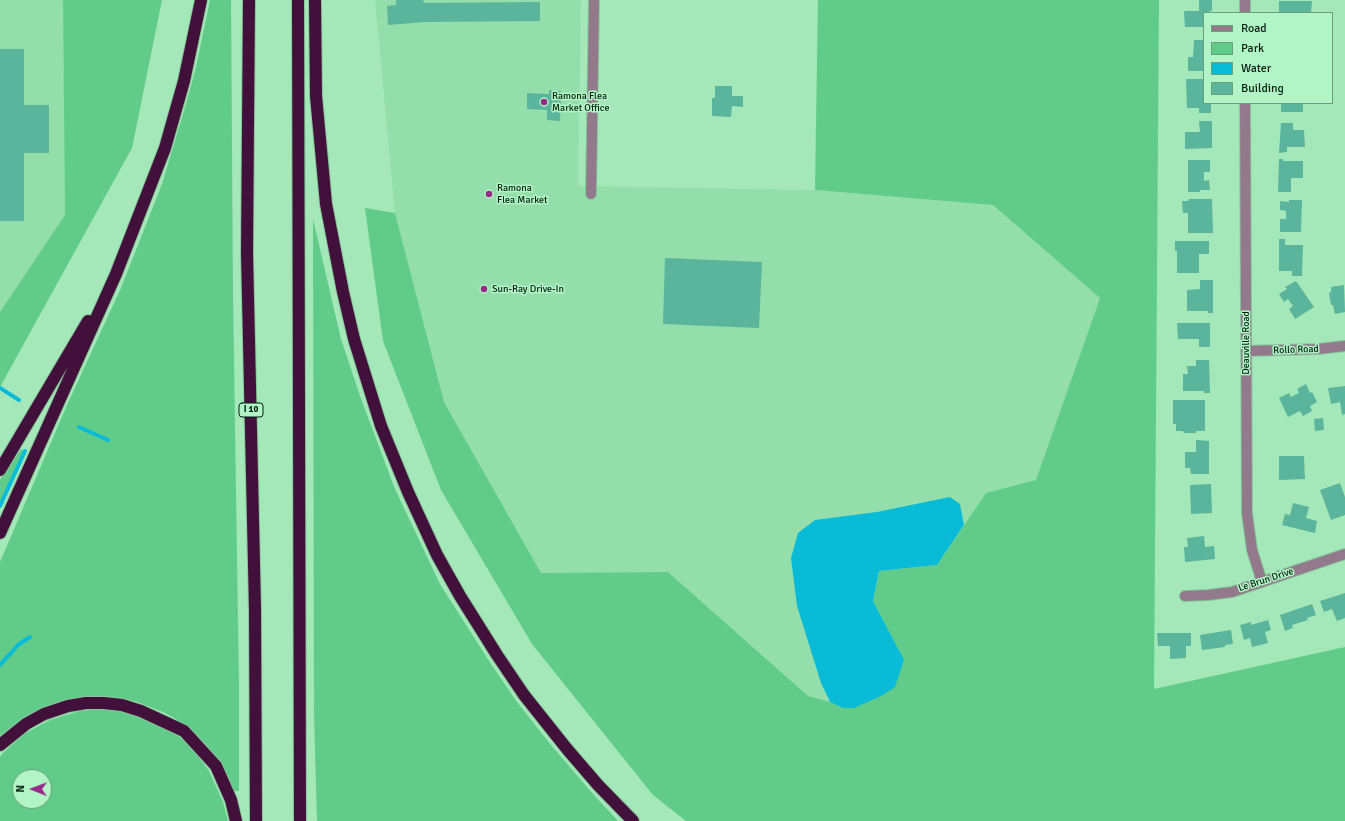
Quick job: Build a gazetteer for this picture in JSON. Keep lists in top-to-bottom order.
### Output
{
  "streets": {
    "highway": ["I 10"],
    "street": ["Deauville Road", "Rollo Road", "Le Brun Drive"]
  },
  "crossings": [
    ["Deauville Road", "Rollo Road"],
    ["Deauville Road", "Le Brun Drive"]
  ],
  "places": ["Ramona Flea Market Office", "Ramona Flea Market", "Sun-Ray Drive-In"],
  "legend": [
    "Road",
    "Park",
    "Water",
    "Building"
  ],
  "north": "left"
}
